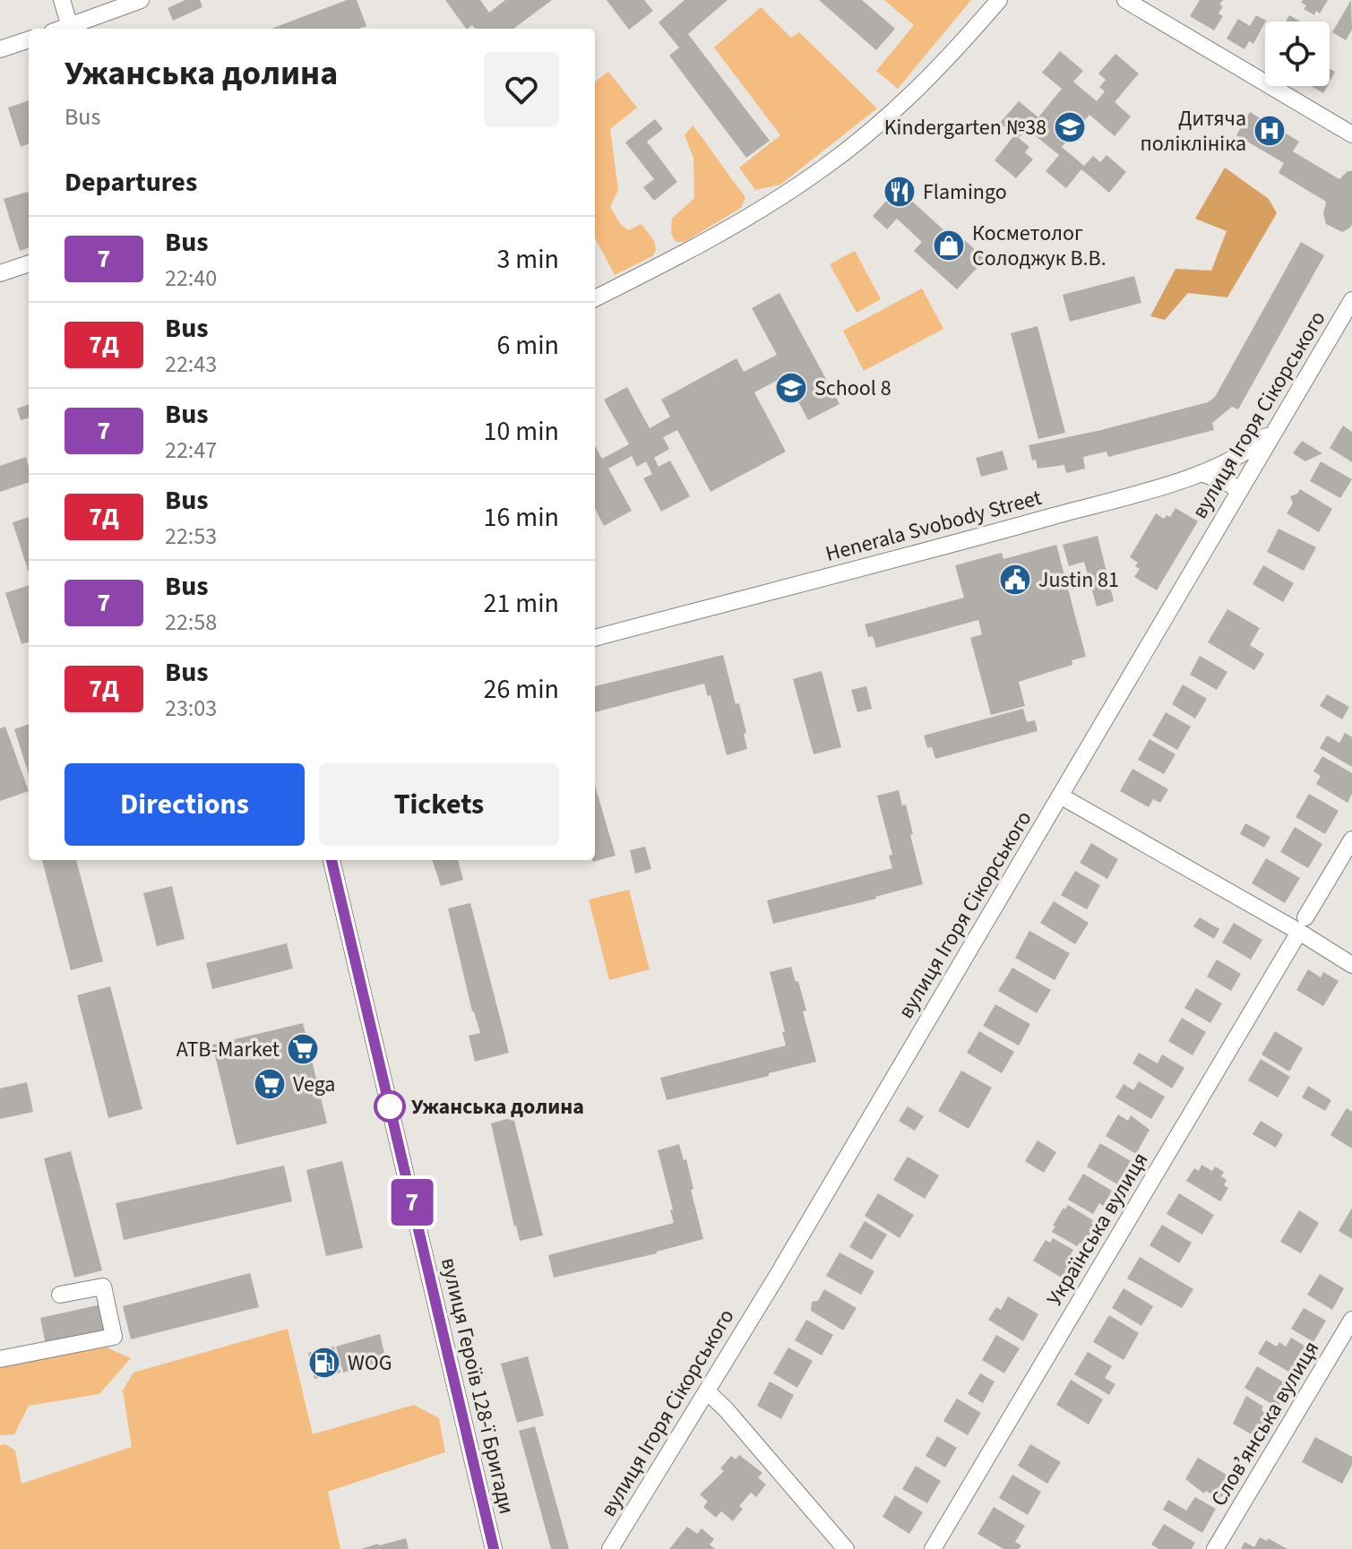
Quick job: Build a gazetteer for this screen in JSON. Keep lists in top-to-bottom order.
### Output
{
  "streets": {
    "street": [
      "вулиця Ігоря Сікорського",
      "Henerala Svobody Street",
      "Українська вулиця",
      "вулиця Героїв 128-ї Бригади",
      "Словʼянська вулиця"
    ]
  },
  "crossings": [
    ["вулиця Ігоря Сікорського", "Henerala Svobody Street"]
  ],
  "places": {
    "school or university": ["Kindergarten №38", "School 8"],
    "hospital": ["Дитяча поліклініка"],
    "restaurant": ["Flamingo"],
    "shop": ["Косметолог Солоджук В.В."],
    "public building": ["Justin 81"],
    "supermarket": ["ATB-Market", "Vega"],
    "other": ["Ужанська долина"],
    "fuel station": ["WOG"]
  },
  "lines": ["bus line 7"],
  "page": {
    "on_map": "7",
    "heading": [
      ["Ужанська долина", "Bus"],
      "Departures"
    ],
    "list": [
      {
        "mark": "7",
        "name": "Bus",
        "note": "22:40",
        "value": "3 min"
      },
      {
        "mark": "7Д",
        "name": "Bus",
        "note": "22:43",
        "value": "6 min"
      },
      {
        "mark": "7",
        "name": "Bus",
        "note": "22:47",
        "value": "10 min"
      },
      {
        "mark": "7Д",
        "name": "Bus",
        "note": "22:53",
        "value": "16 min"
      },
      {
        "mark": "7",
        "name": "Bus",
        "note": "22:58",
        "value": "21 min"
      },
      {
        "mark": "7Д",
        "name": "Bus",
        "note": "23:03",
        "value": "26 min"
      }
    ],
    "buttons": ["Directions", "Tickets"]
  }
}
